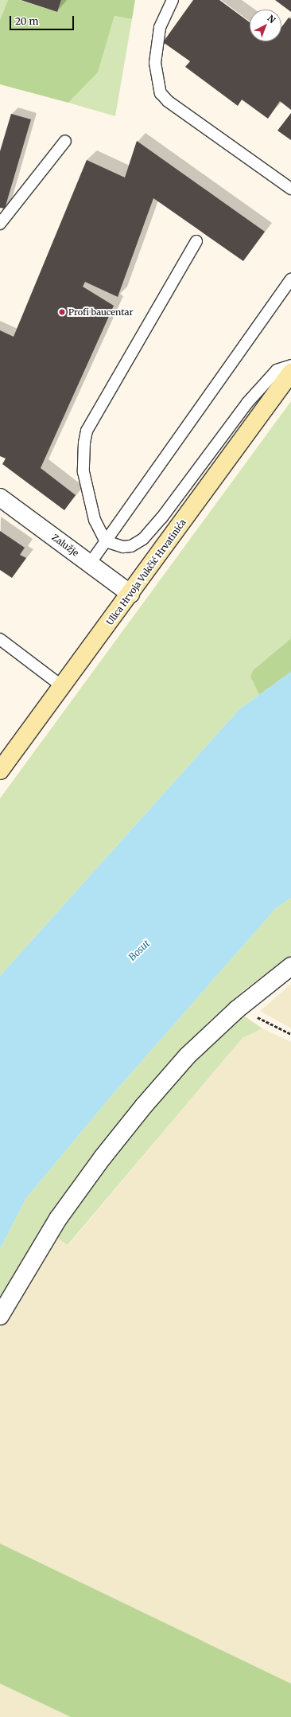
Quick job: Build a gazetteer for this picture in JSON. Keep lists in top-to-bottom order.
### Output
{
  "streets": {
    "main road": ["Ulica Hrvoja Vukčić Hrvatinića"],
    "street": ["Zalužje"]
  },
  "crossings": [
    ["Zalužje", "Ulica Hrvoja Vukčić Hrvatinića"]
  ],
  "water": ["Bosut"],
  "places": ["Profi baucentar"],
  "scale_bar": "20 m",
  "north": "top right"
}
